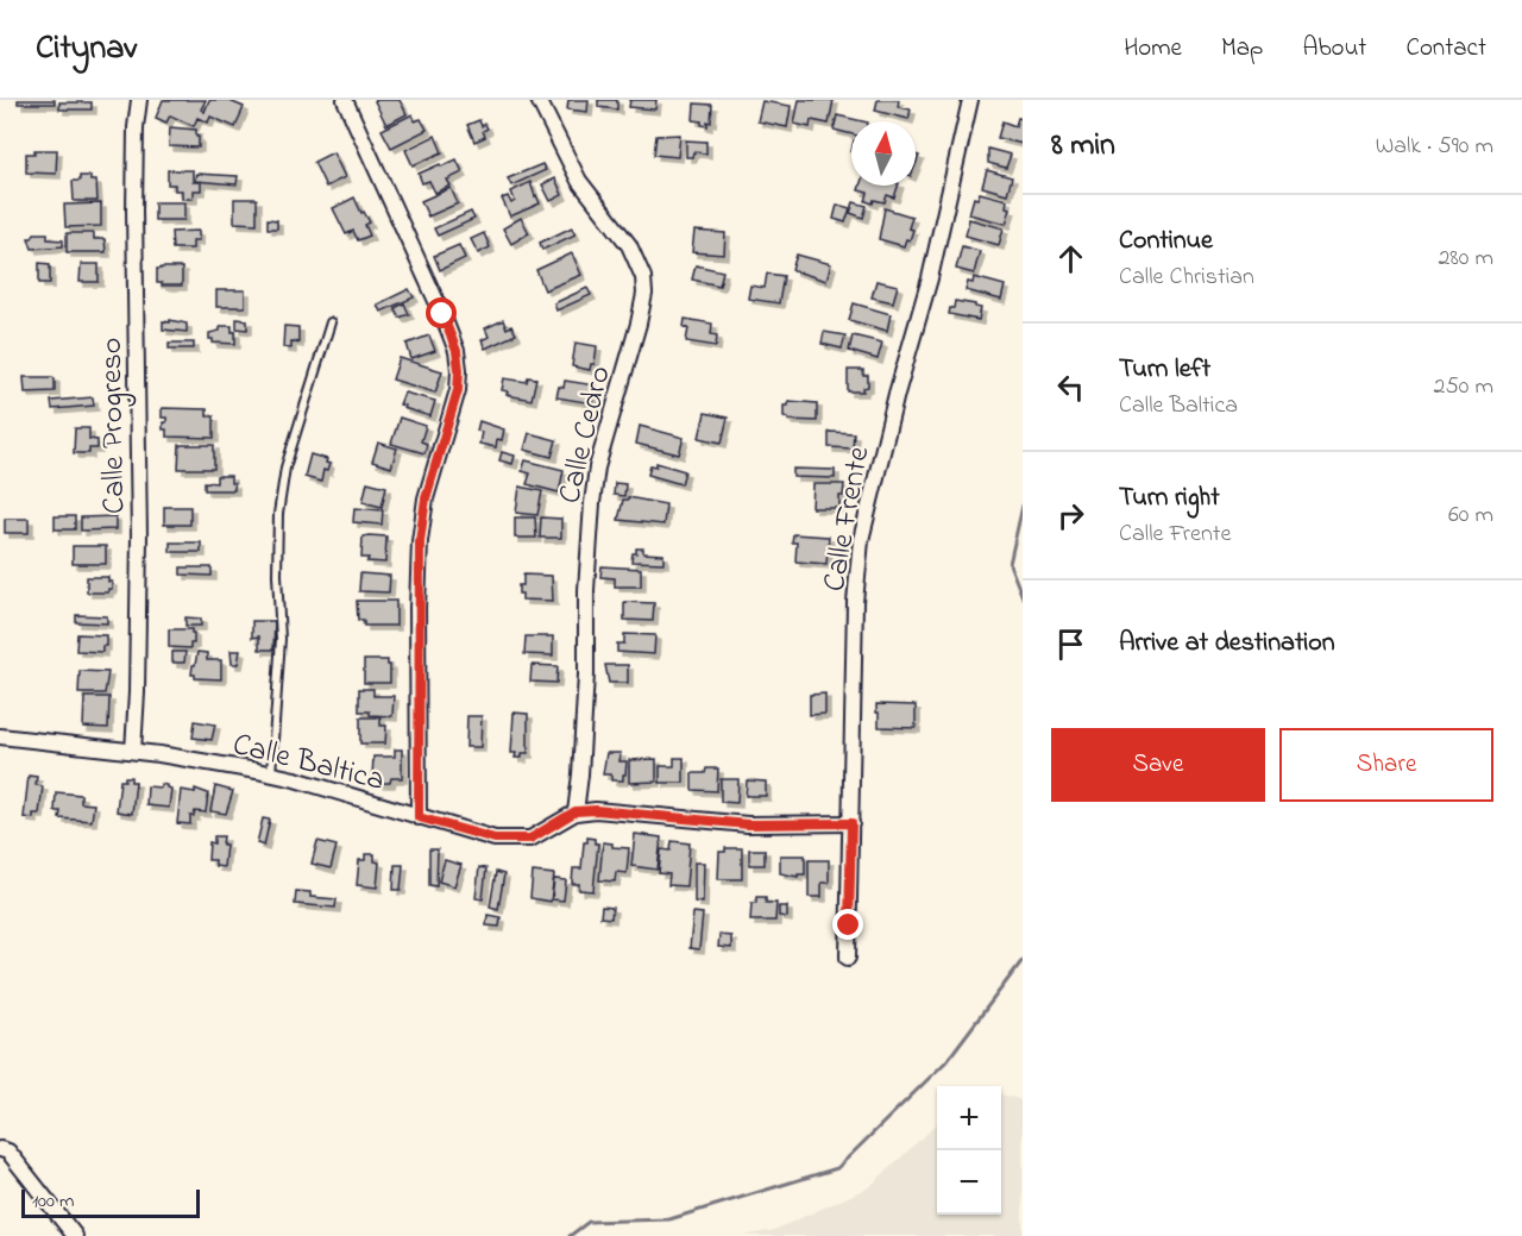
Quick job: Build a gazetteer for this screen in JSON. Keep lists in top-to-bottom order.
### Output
{
  "streets": {
    "street": [
      "Calle Progreso",
      "Calle Cedro",
      "Calle Frente",
      "Calle Baltica"
    ]
  },
  "crossings": [
    ["Calle Progreso", "Calle Baltica"],
    ["Calle Cedro", "Calle Baltica"]
  ],
  "scale_bar": "100 m",
  "north": "top",
  "page": {
    "header": "Citynav",
    "nav": [
      "Home",
      "Map",
      "About",
      "Contact"
    ],
    "heading": ["8 min", "Walk · 590 m"],
    "list": [
      ["Continue", "Calle Christian", "280 m"],
      ["Turn left", "Calle Baltica", "250 m"],
      ["Turn right", "Calle Frente", "60 m"],
      "Arrive at destination"
    ],
    "buttons": ["Save", "Share"],
    "map_buttons": ["+", "−"],
    "scale": "100 m"
  }
}
